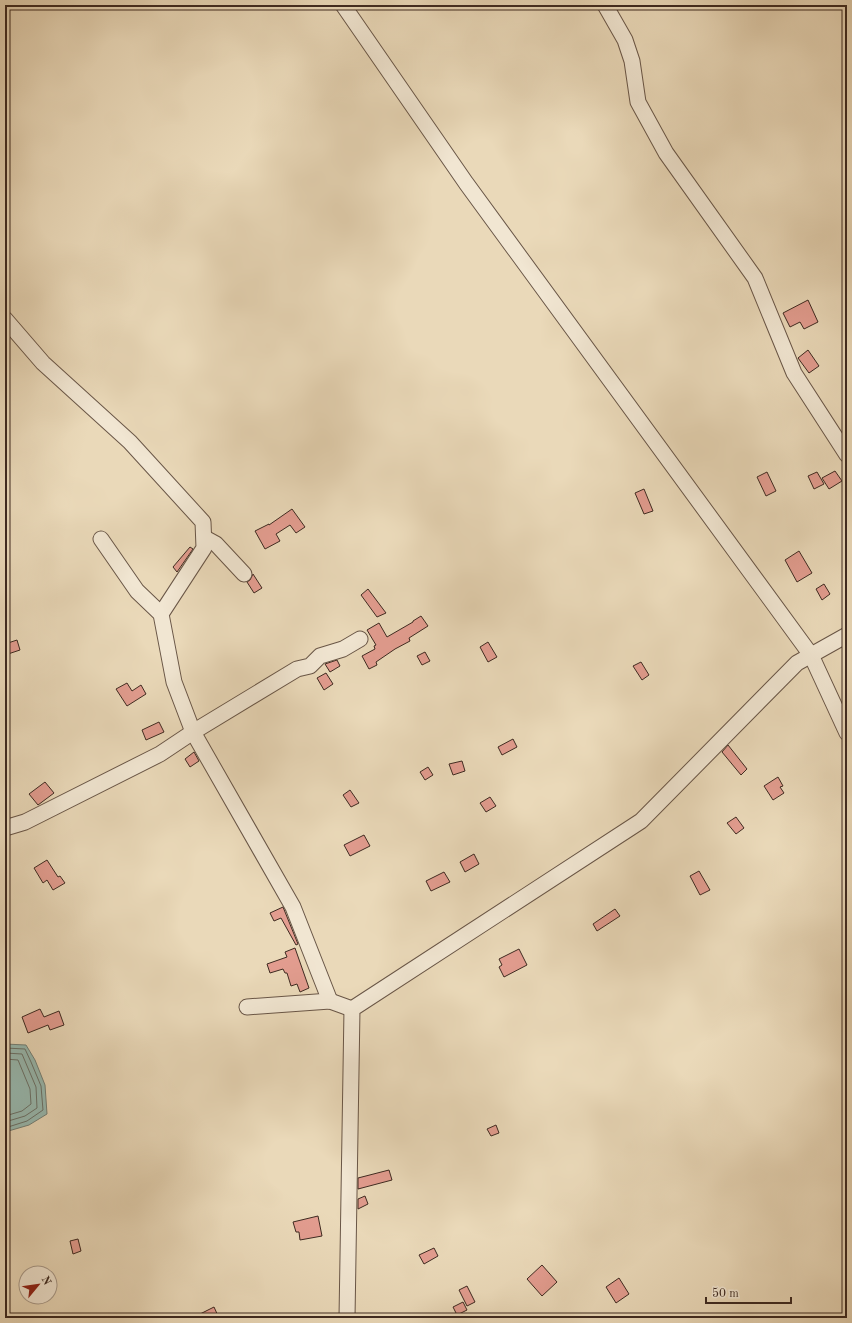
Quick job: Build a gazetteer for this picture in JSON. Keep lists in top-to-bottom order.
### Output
{
  "scale_bar": "50 m",
  "north": "top right"
}
